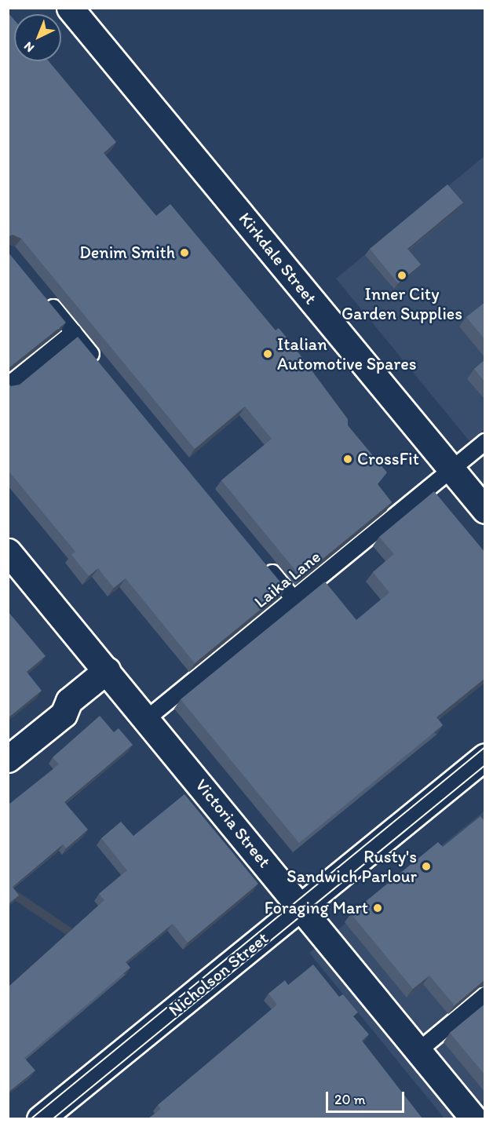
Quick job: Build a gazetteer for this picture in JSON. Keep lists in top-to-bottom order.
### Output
{
  "streets": {
    "street": ["Kirkdale Street", "Victoria Street", "Nicholson Street"],
    "lane": ["Laika Lane"]
  },
  "crossings": [
    ["Kirkdale Street", "Laika Lane"],
    ["Laika Lane", "Victoria Street"],
    ["Victoria Street", "Nicholson Street"]
  ],
  "places": [
    "Denim Smith",
    "Inner City Garden Supplies",
    "Italian Automotive Spares",
    "CrossFit",
    "Rusty's Sandwich Parlour",
    "Foraging Mart"
  ],
  "scale_bar": "20 m",
  "north": "bottom left"
}
